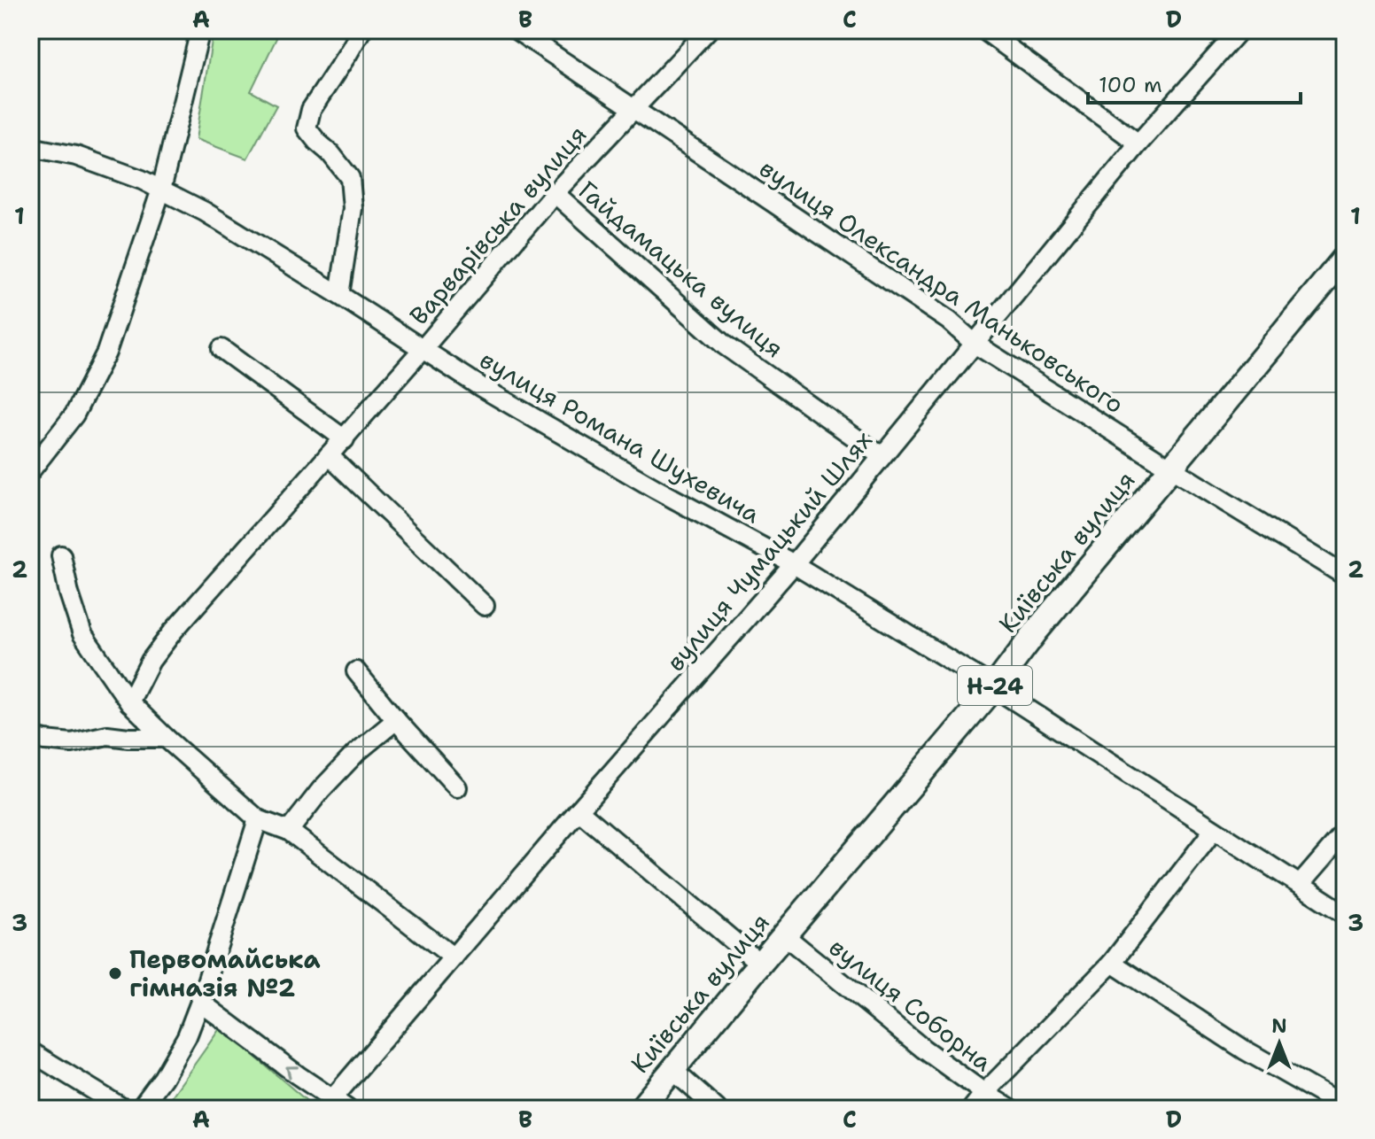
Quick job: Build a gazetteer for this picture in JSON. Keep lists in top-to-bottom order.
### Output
{
  "streets": {
    "main road": ["Київська вулиця", "Н-24"],
    "street": [
      "Варварівська вулиця",
      "Гайдамацька вулиця",
      "вулиця Олександра Маньковського",
      "вулиця Романа Шухевича",
      "вулиця Чумацький Шлях",
      "вулиця Соборна"
    ]
  },
  "crossings": [
    ["Варварівська вулиця", "Гайдамацька вулиця"],
    ["Варварівська вулиця", "вулиця Олександра Маньковського"],
    ["Варварівська вулиця", "вулиця Романа Шухевича"],
    ["Гайдамацька вулиця", "вулиця Чумацький Шлях"],
    ["вулиця Олександра Маньковського", "вулиця Чумацький Шлях"],
    ["вулиця Олександра Маньковського", "Київська вулиця"],
    ["вулиця Романа Шухевича", "вулиця Чумацький Шлях"],
    ["вулиця Романа Шухевича", "Київська вулиця"],
    ["Київська вулиця", "вулиця Соборна"]
  ],
  "places": ["Первомайська гімназія №2"],
  "scale_bar": "100 m",
  "north": "top",
  "grid": {
    "columns": [
      "A",
      "B",
      "C",
      "D"
    ],
    "rows": ["1", "2", "3"]
  }
}
